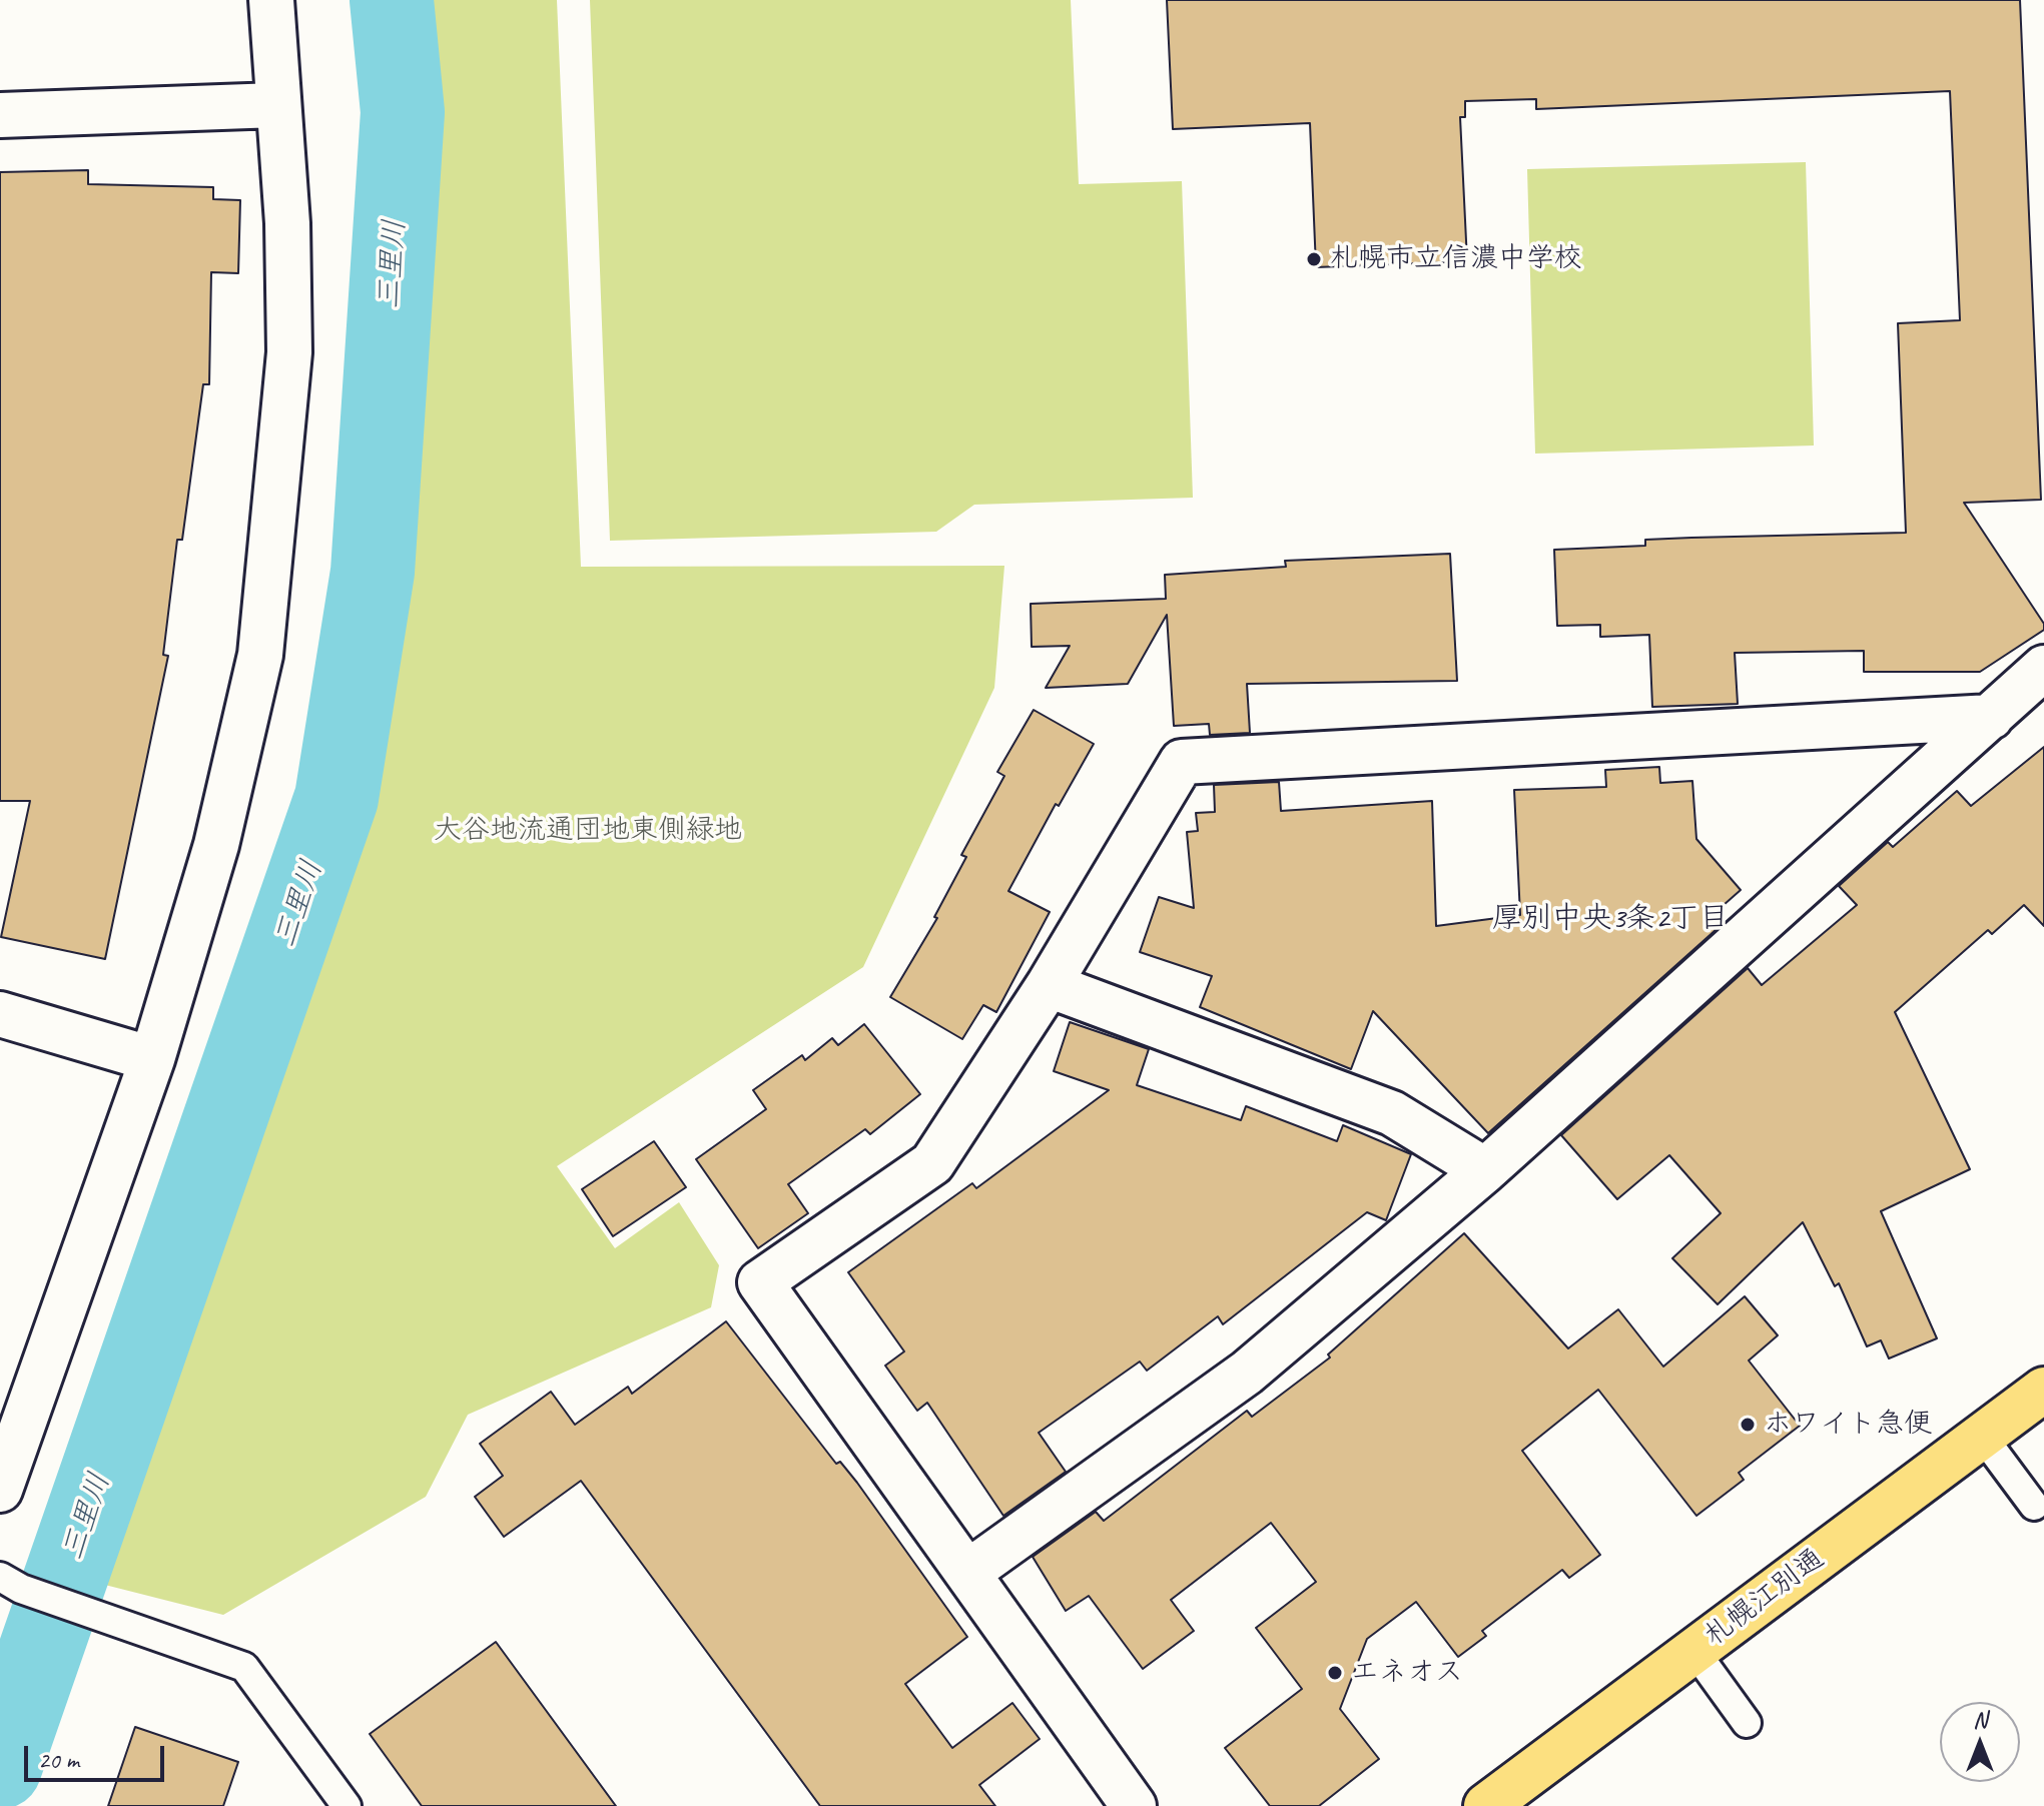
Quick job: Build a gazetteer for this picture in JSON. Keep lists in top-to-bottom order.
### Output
{
  "streets": {
    "highway": ["札幌江別通"]
  },
  "districts": ["厚別中央3条2丁目"],
  "water": ["三里川"],
  "parks": ["大谷地流通団地東側緑地"],
  "places": ["札幌市立信濃中学校", "ホワイト急便", "エネオス"],
  "scale_bar": "20 m",
  "north": "top"
}
